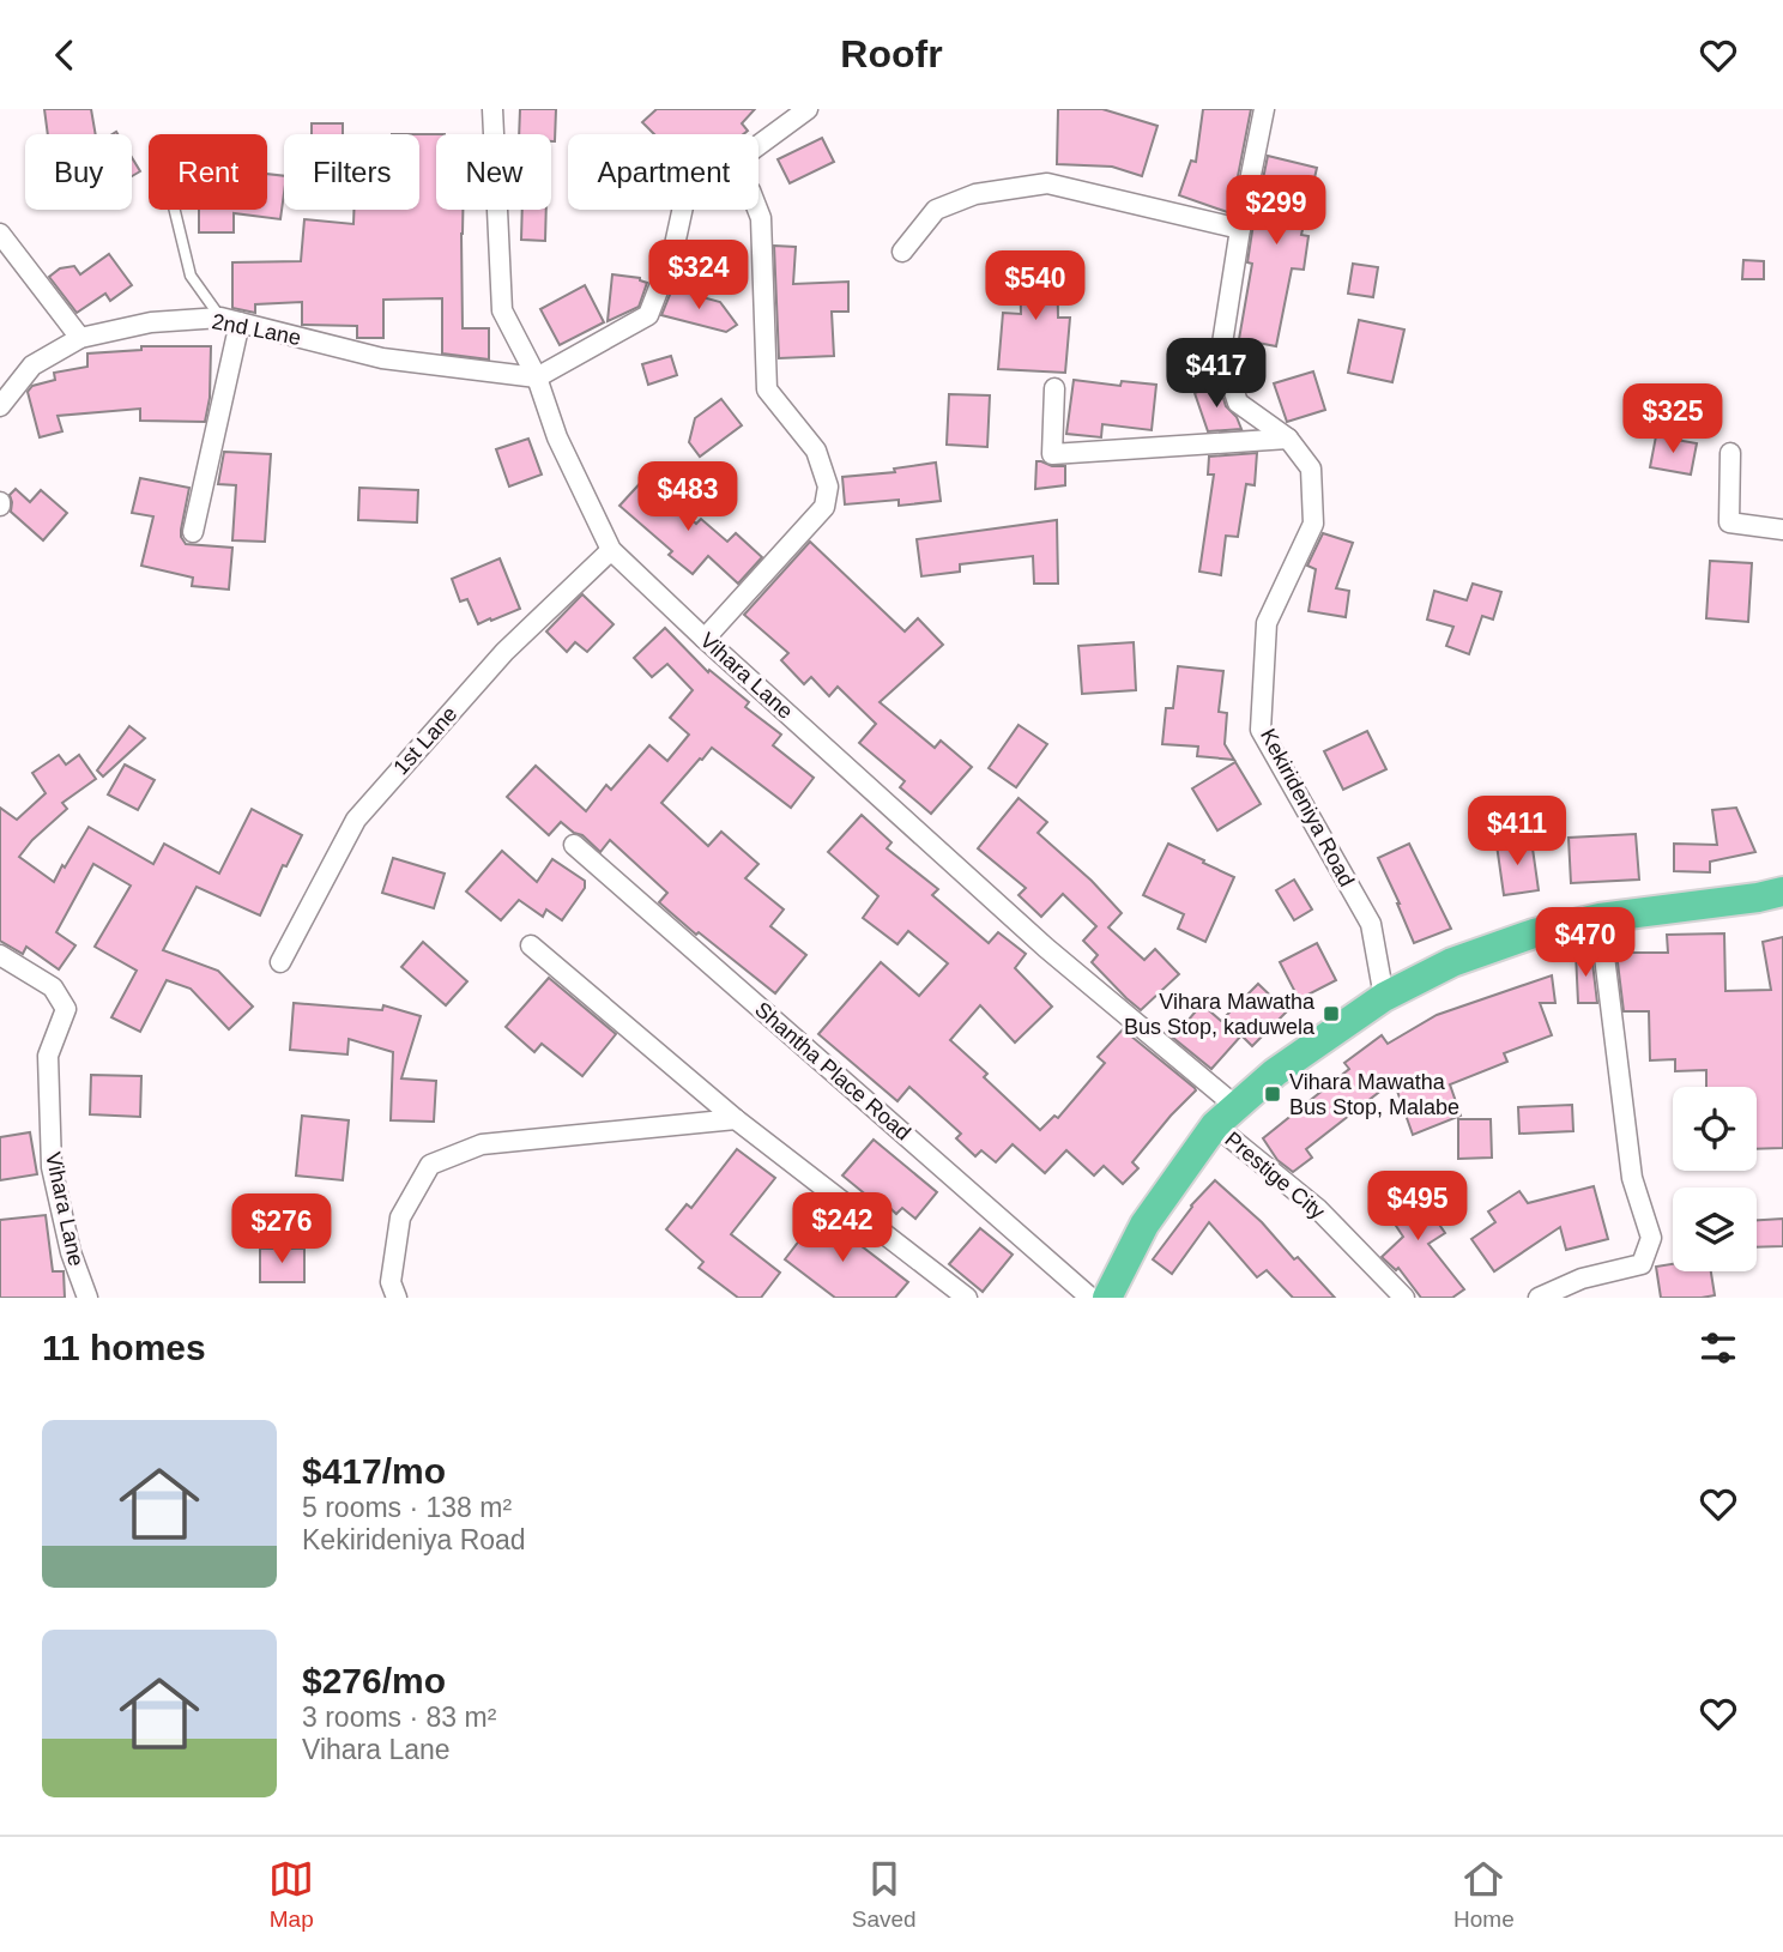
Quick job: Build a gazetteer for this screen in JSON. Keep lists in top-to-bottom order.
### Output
{
  "streets": {
    "street": [
      "2nd Lane",
      "Vihara Lane",
      "1st Lane",
      "Kekirideniya Road",
      "Shantha Place Road",
      "Prestige City"
    ]
  },
  "crossings": [
    ["2nd Lane", "Vihara Lane"],
    ["Vihara Lane", "1st Lane"],
    ["Vihara Lane", "Prestige City"]
  ],
  "places": {
    "transit": ["Vihara Mawatha Bus Stop, kaduwela", "Vihara Mawatha Bus Stop, Malabe"]
  },
  "page": {
    "header": "Roofr",
    "chip": [
      "Buy",
      "Rent",
      "Filters",
      "New",
      "Apartment"
    ],
    "price": [
      "$299",
      "$324",
      "$540",
      "$417",
      "$325",
      "$483",
      "$411",
      "$470",
      "$495",
      "$242",
      "$276"
    ],
    "heading": "11 homes",
    "list": [
      {
        "name": "$417/mo",
        "note": "5 rooms · 138 m² · Kekirideniya Road"
      },
      {
        "name": "$276/mo",
        "note": "3 rooms · 83 m² · Vihara Lane"
      }
    ],
    "tabs": ["Map", "Saved", "Home"]
  }
}
